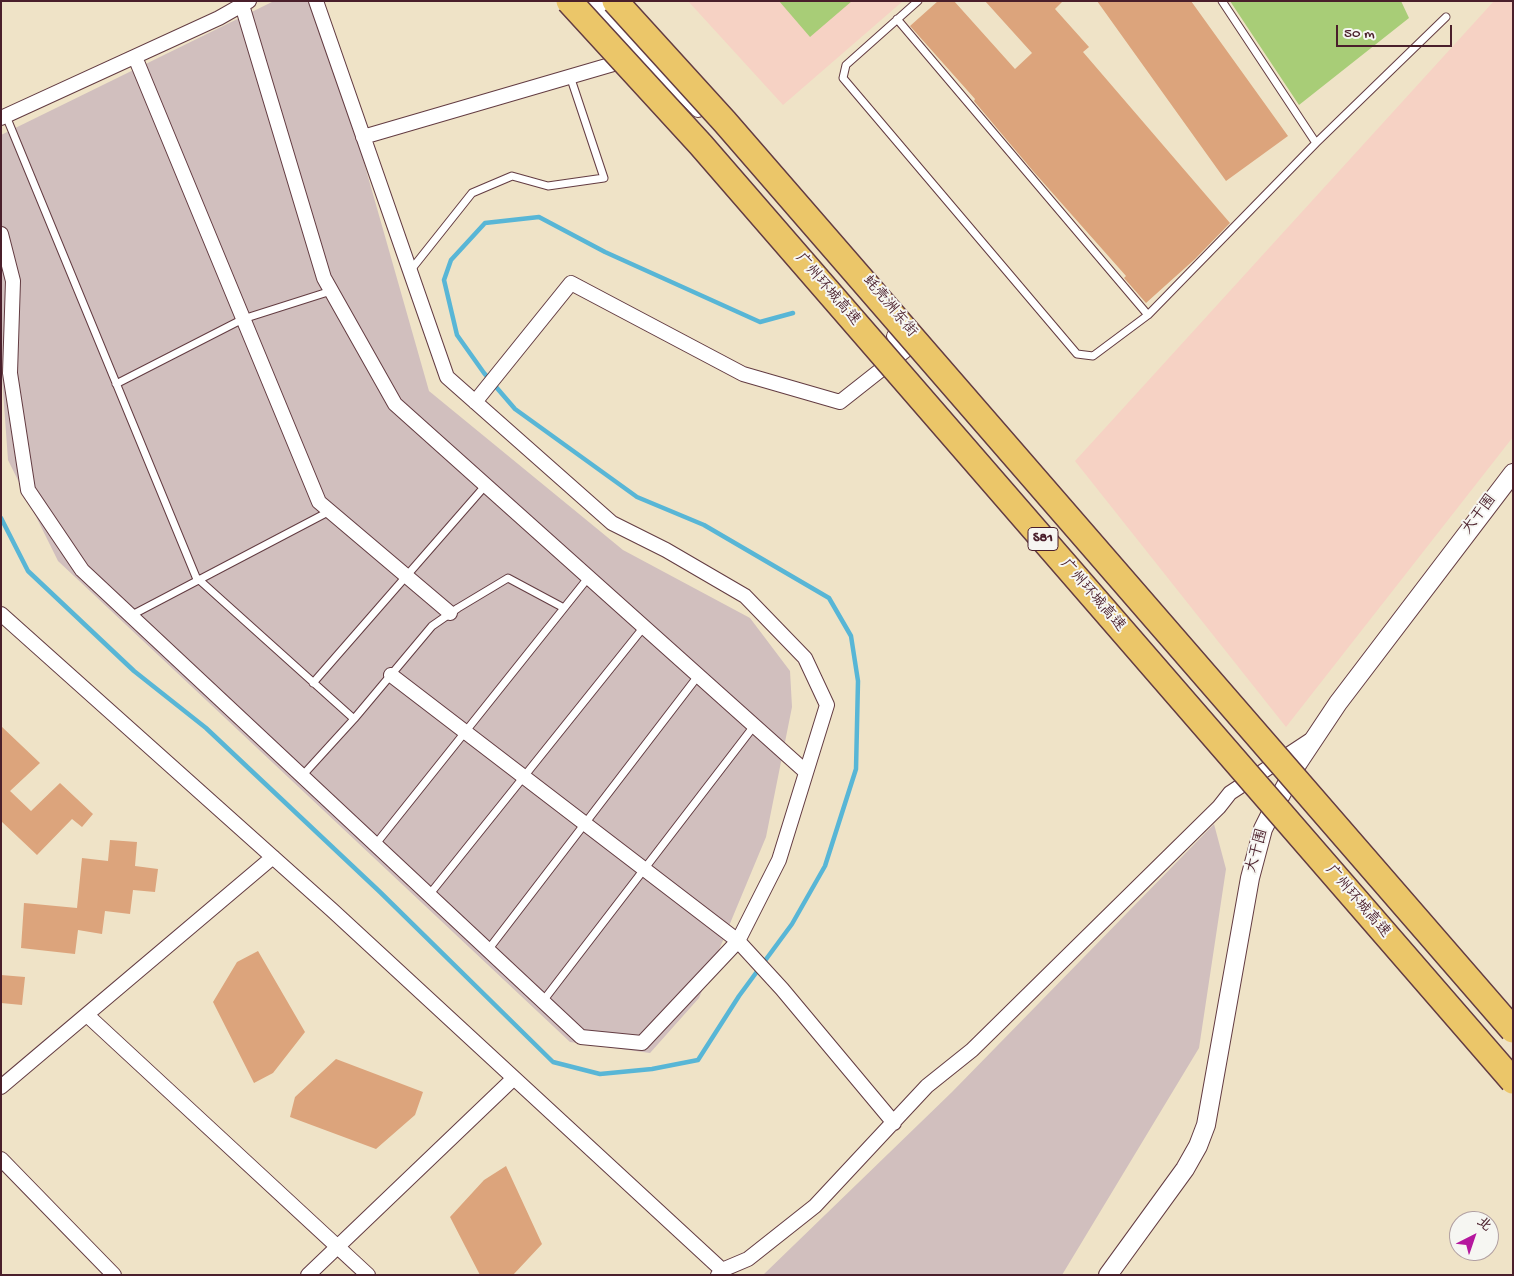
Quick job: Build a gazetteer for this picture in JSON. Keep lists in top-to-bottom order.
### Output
{
  "streets": {
    "highway": ["广州环城高速", "S81"],
    "street": ["蚝壳洲东街", "大干围"]
  },
  "scale_bar": "50 m",
  "north": "top right"
}
